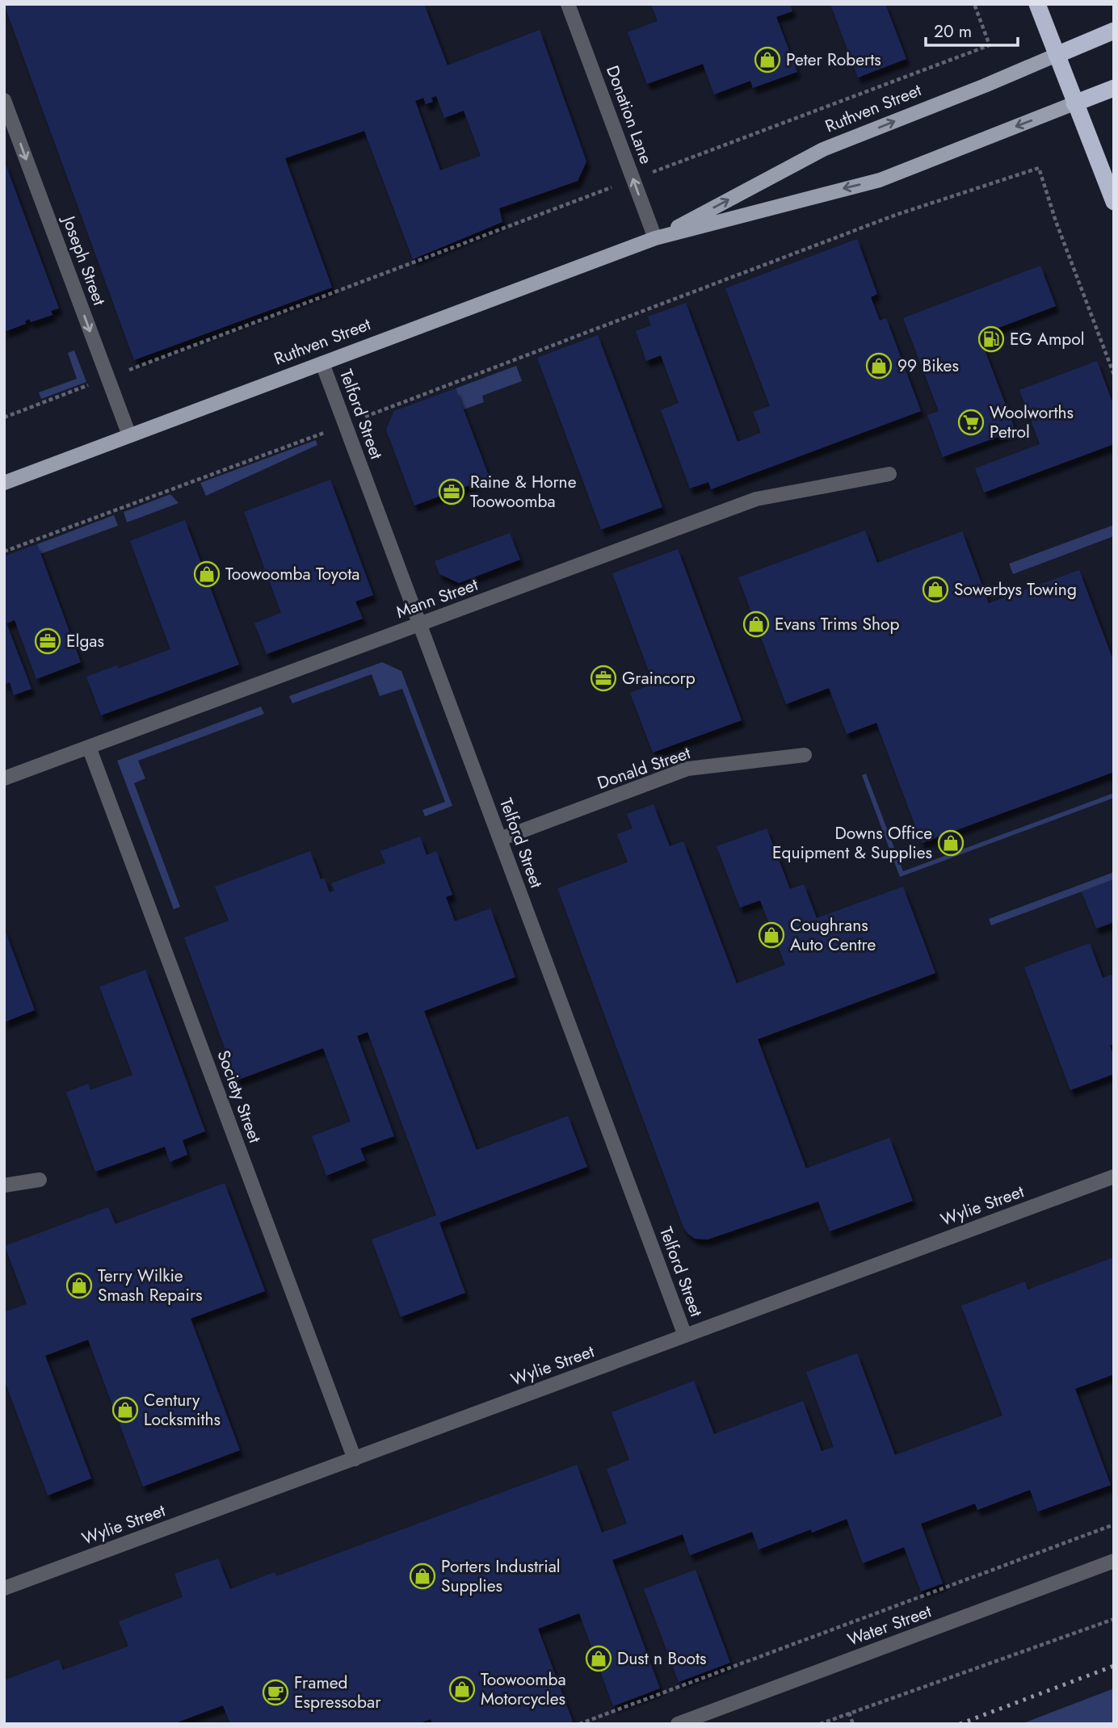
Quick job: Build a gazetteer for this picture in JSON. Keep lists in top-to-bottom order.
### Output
{
  "streets": {
    "highway": ["Ruthven Street"],
    "street": [
      "Donation Lane",
      "Joseph Street",
      "Telford Street",
      "Mann Street",
      "Donald Street",
      "Society Street",
      "Wylie Street",
      "Water Street"
    ]
  },
  "crossings": [
    ["Ruthven Street", "Donation Lane"],
    ["Ruthven Street", "Joseph Street"],
    ["Ruthven Street", "Telford Street"],
    ["Telford Street", "Mann Street"],
    ["Telford Street", "Donald Street"],
    ["Telford Street", "Wylie Street"],
    ["Mann Street", "Society Street"],
    ["Society Street", "Wylie Street"]
  ],
  "one_way": ["Joseph Street"],
  "places": {
    "shop": [
      "Peter Roberts",
      "99 Bikes",
      "Toowoomba Toyota",
      "Sowerbys Towing",
      "Evans Trims Shop",
      "Downs Office Equipment & Supplies",
      "Coughrans Auto Centre",
      "Terry Wilkie Smash Repairs",
      "Century Locksmiths",
      "Porters Industrial Supplies",
      "Dust n Boots",
      "Toowoomba Motorcycles"
    ],
    "fuel station": ["EG Ampol"],
    "supermarket": ["Woolworths Petrol"],
    "office": ["Raine & Horne Toowoomba", "Elgas", "Graincorp"],
    "cafe": ["Framed Espressobar"]
  },
  "scale_bar": "20 m"
}
